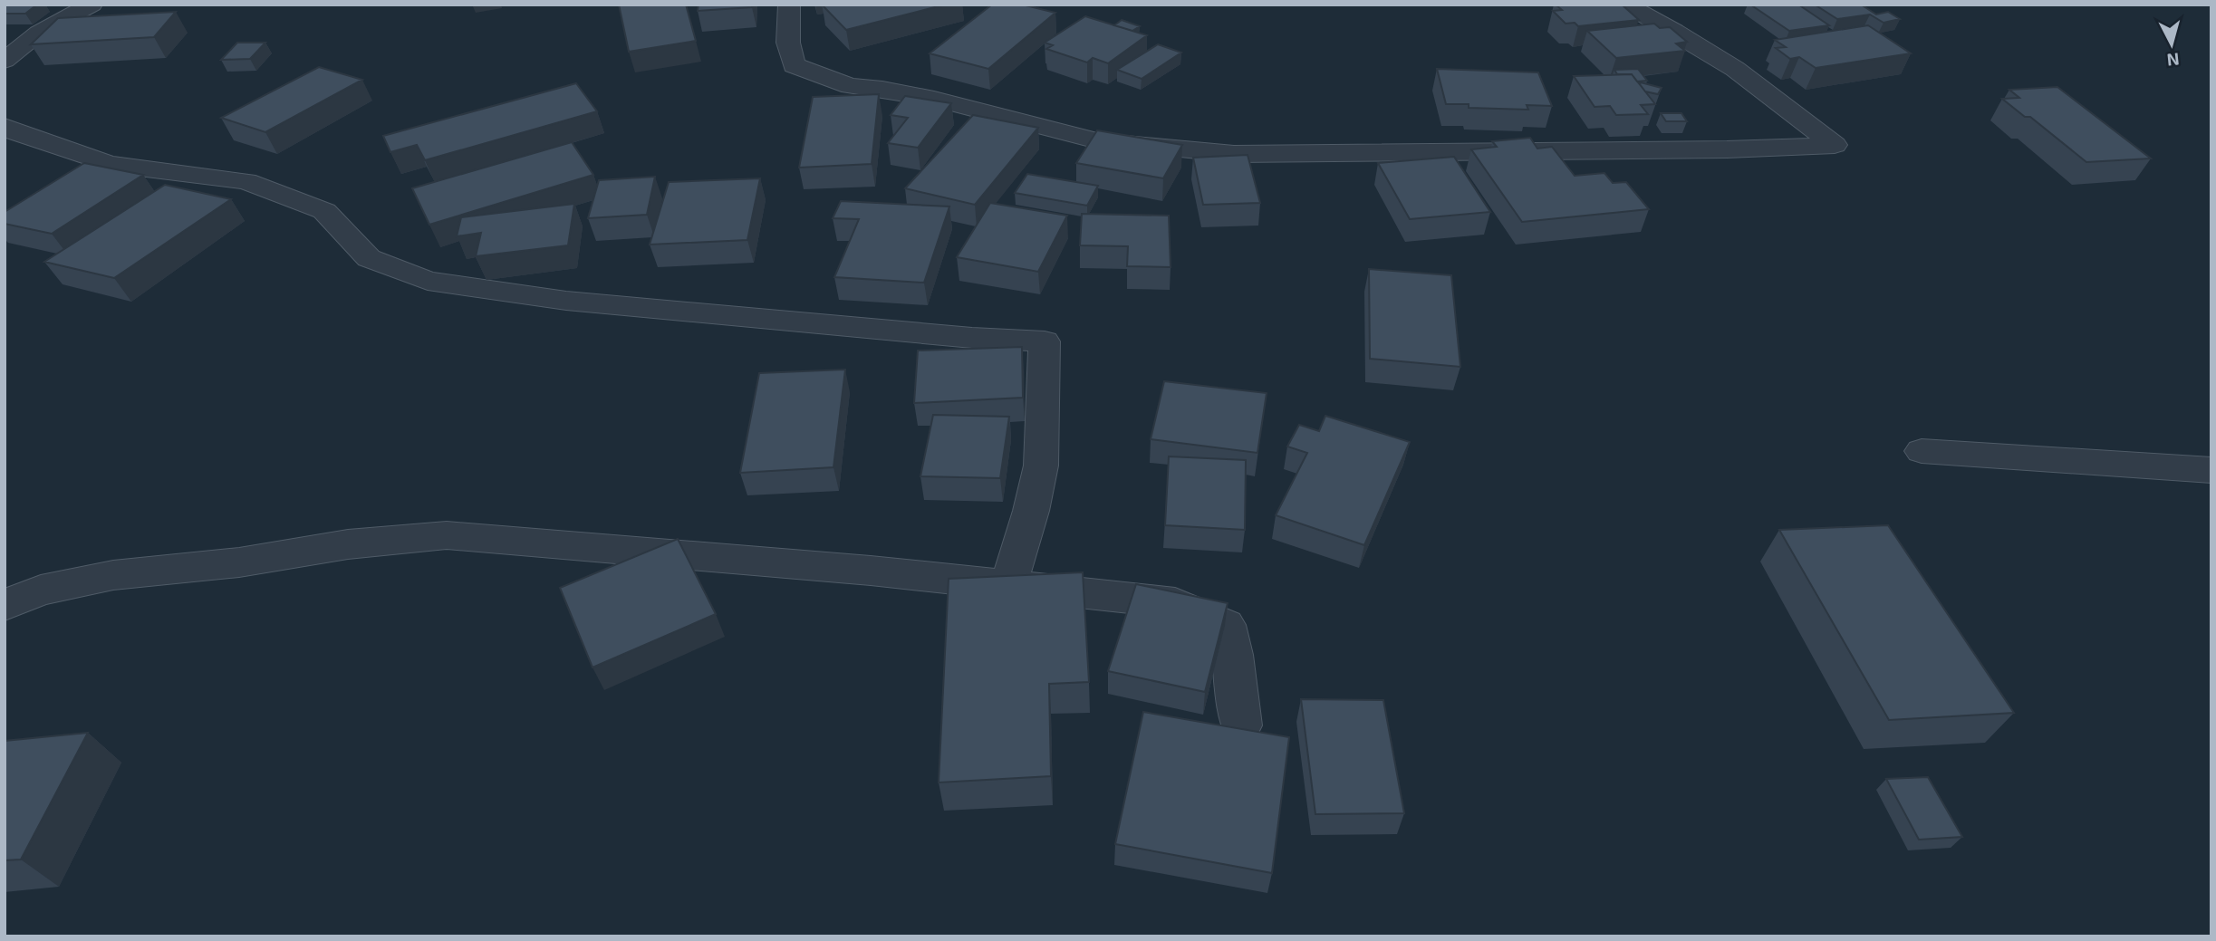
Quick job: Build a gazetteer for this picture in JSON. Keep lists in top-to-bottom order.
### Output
{
  "north": "bottom"
}
